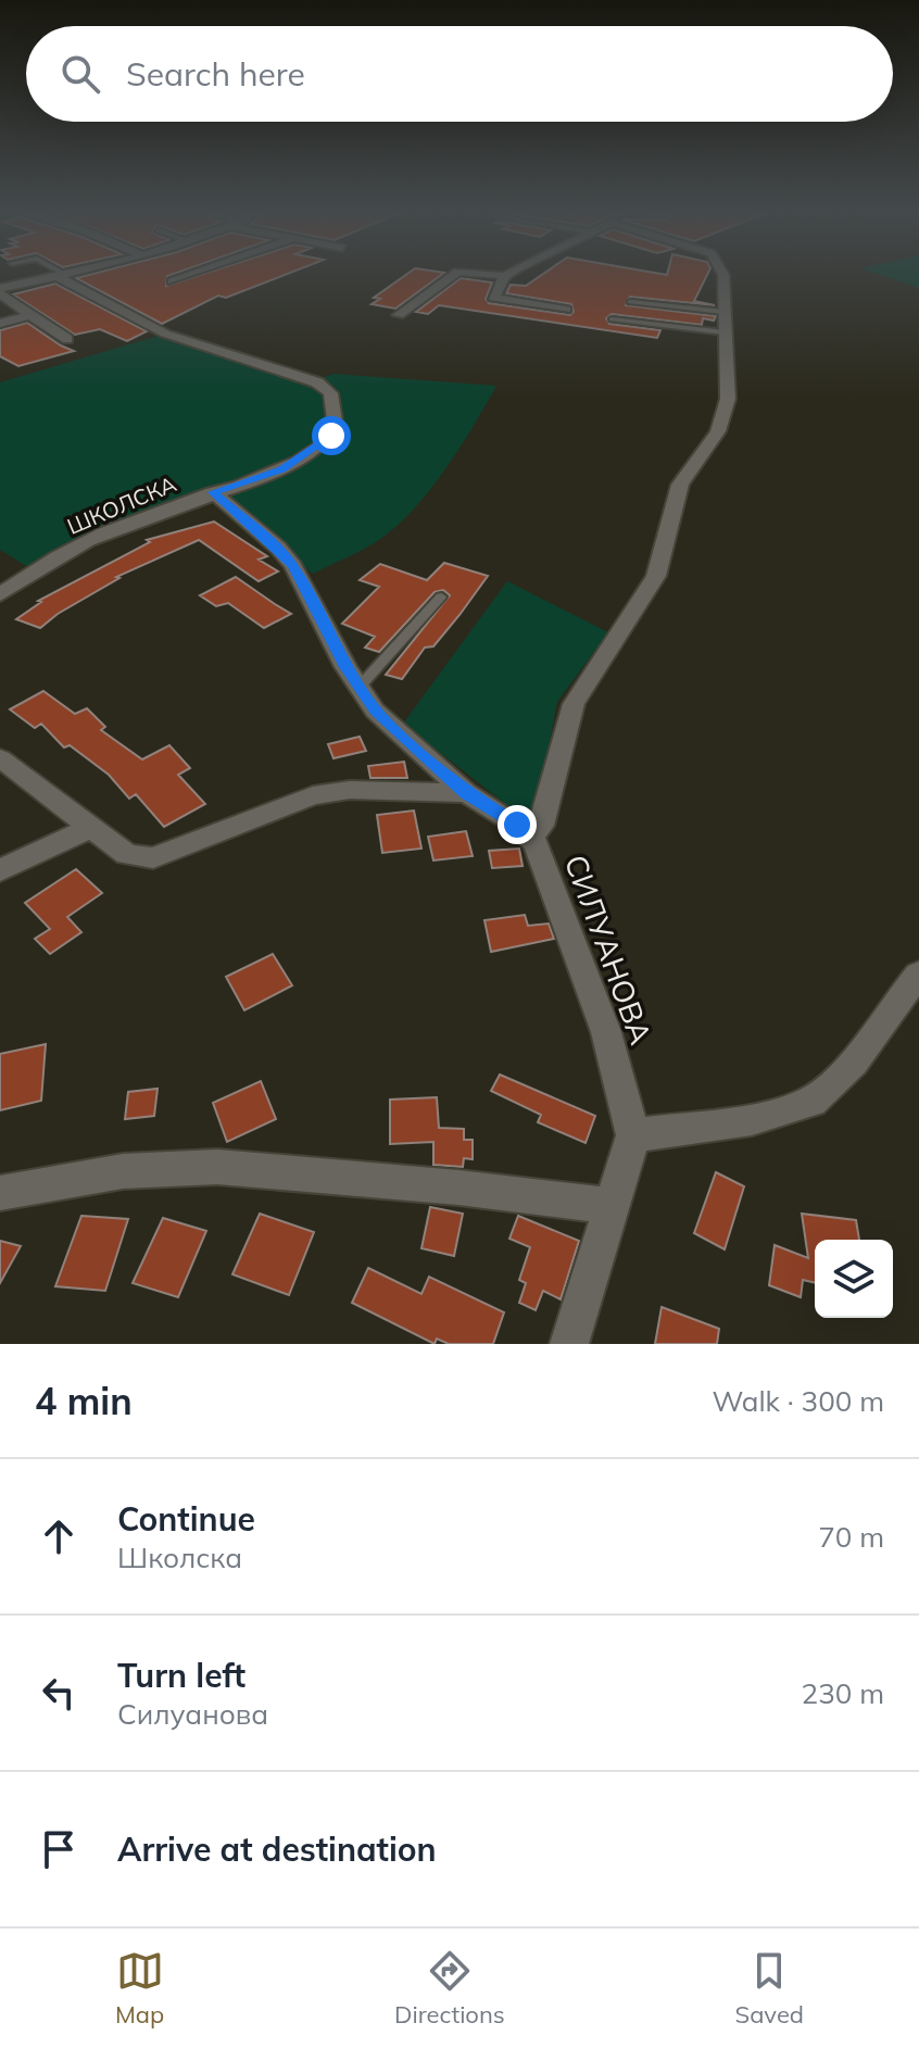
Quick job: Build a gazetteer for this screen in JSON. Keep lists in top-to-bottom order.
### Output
{
  "streets": {
    "street": ["ШКОЛСКА", "СИЛУАНОВА"]
  },
  "crossings": [
    ["ШКОЛСКА", "СИЛУАНОВА"]
  ],
  "page": {
    "search": "Search here",
    "heading": ["4 min", "Walk · 300 m"],
    "list": [
      ["Continue", "Школска", "70 m"],
      ["Turn left", "Силуанова", "230 m"],
      "Arrive at destination"
    ],
    "nav": ["Map", "Directions", "Saved"]
  }
}
